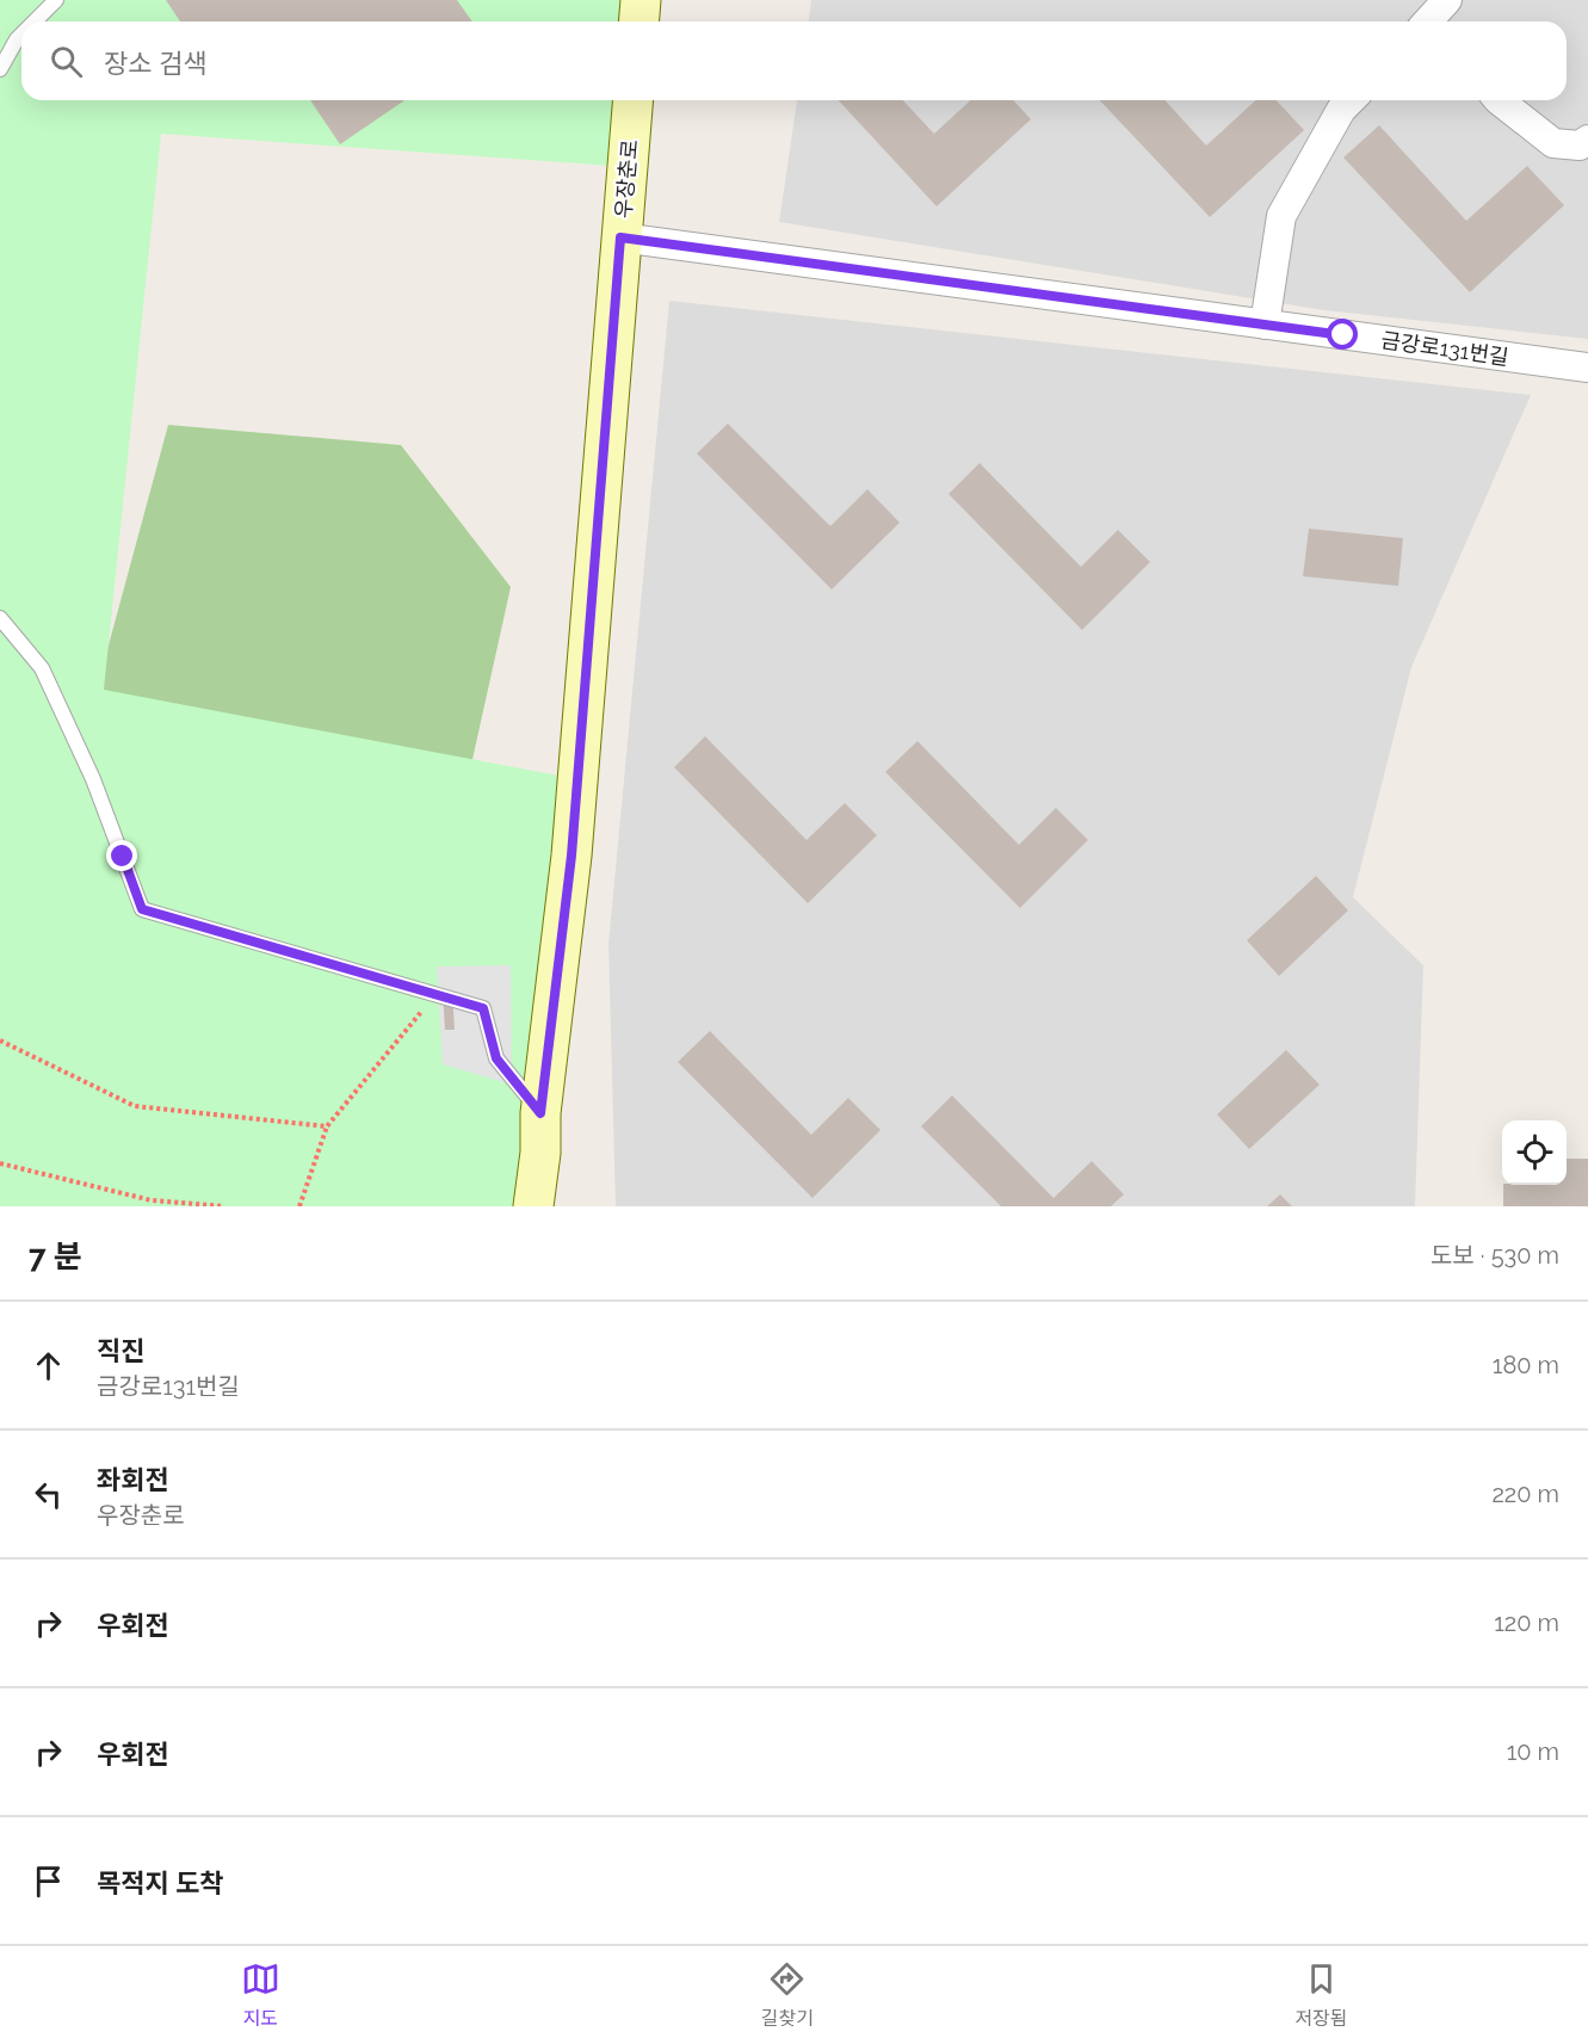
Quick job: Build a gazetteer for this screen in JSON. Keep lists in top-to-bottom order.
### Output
{
  "streets": {
    "main road": ["우장춘로"],
    "street": ["금강로131번길"]
  },
  "crossings": [
    ["우장춘로", "금강로131번길"]
  ],
  "page": {
    "search": "장소 검색",
    "heading": ["7 분", "도보 · 530 m"],
    "list": [
      ["직진", "금강로131번길", "180 m"],
      ["좌회전", "우장춘로", "220 m"],
      ["우회전", "120 m"],
      ["우회전", "10 m"],
      "목적지 도착"
    ],
    "nav": ["지도", "길찾기", "저장됨"]
  }
}
